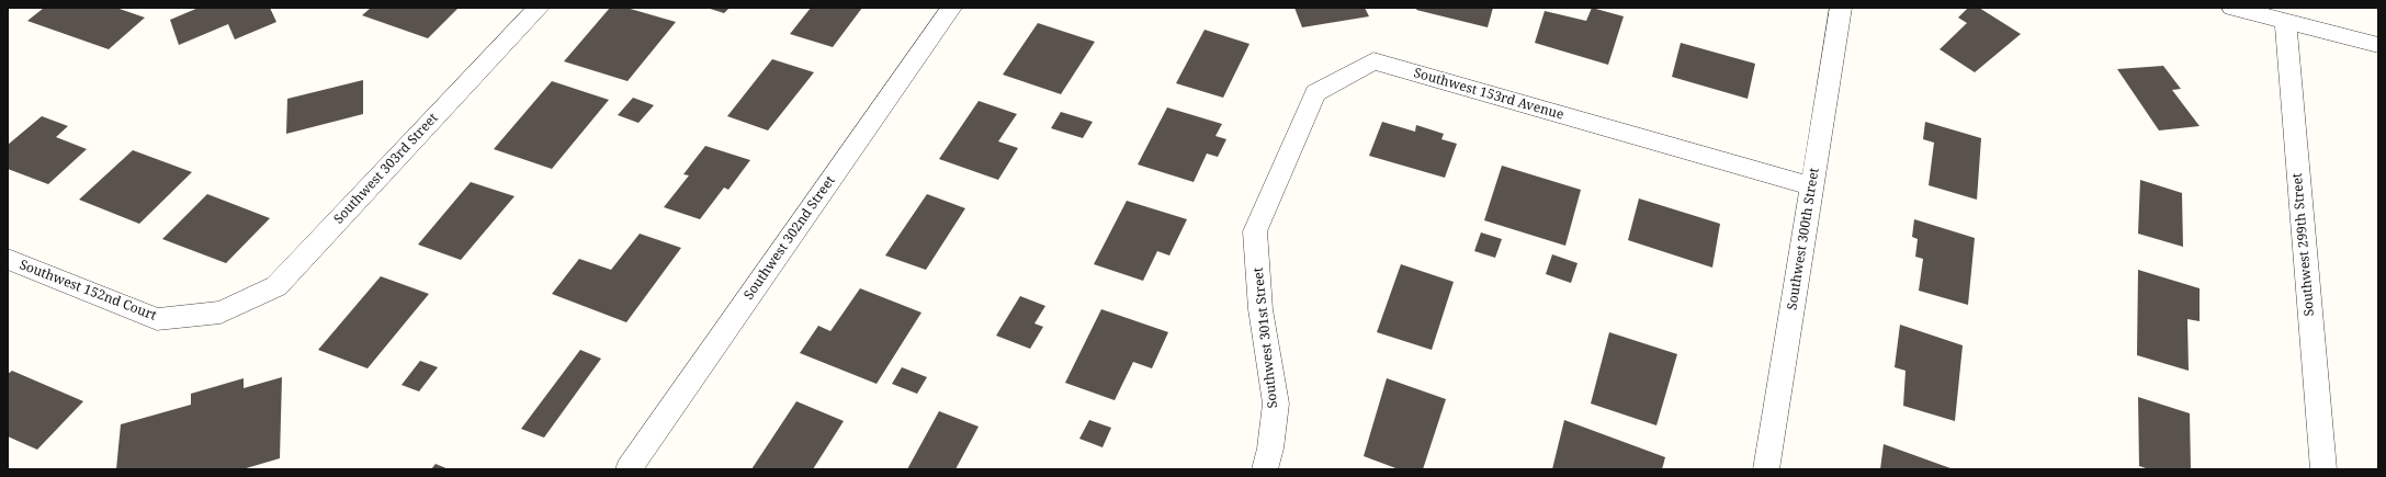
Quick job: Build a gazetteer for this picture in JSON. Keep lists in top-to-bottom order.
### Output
{
  "streets": {
    "street": [
      "Southwest 153rd Avenue",
      "Southwest 303rd Street",
      "Southwest 302nd Street",
      "Southwest 300th Street",
      "Southwest 299th Street",
      "Southwest 152nd Court",
      "Southwest 301st Street"
    ]
  },
  "crossings": [
    ["Southwest 153rd Avenue", "Southwest 300th Street"],
    ["Southwest 153rd Avenue", "Southwest 301st Street"],
    ["Southwest 303rd Street", "Southwest 152nd Court"]
  ]
}
